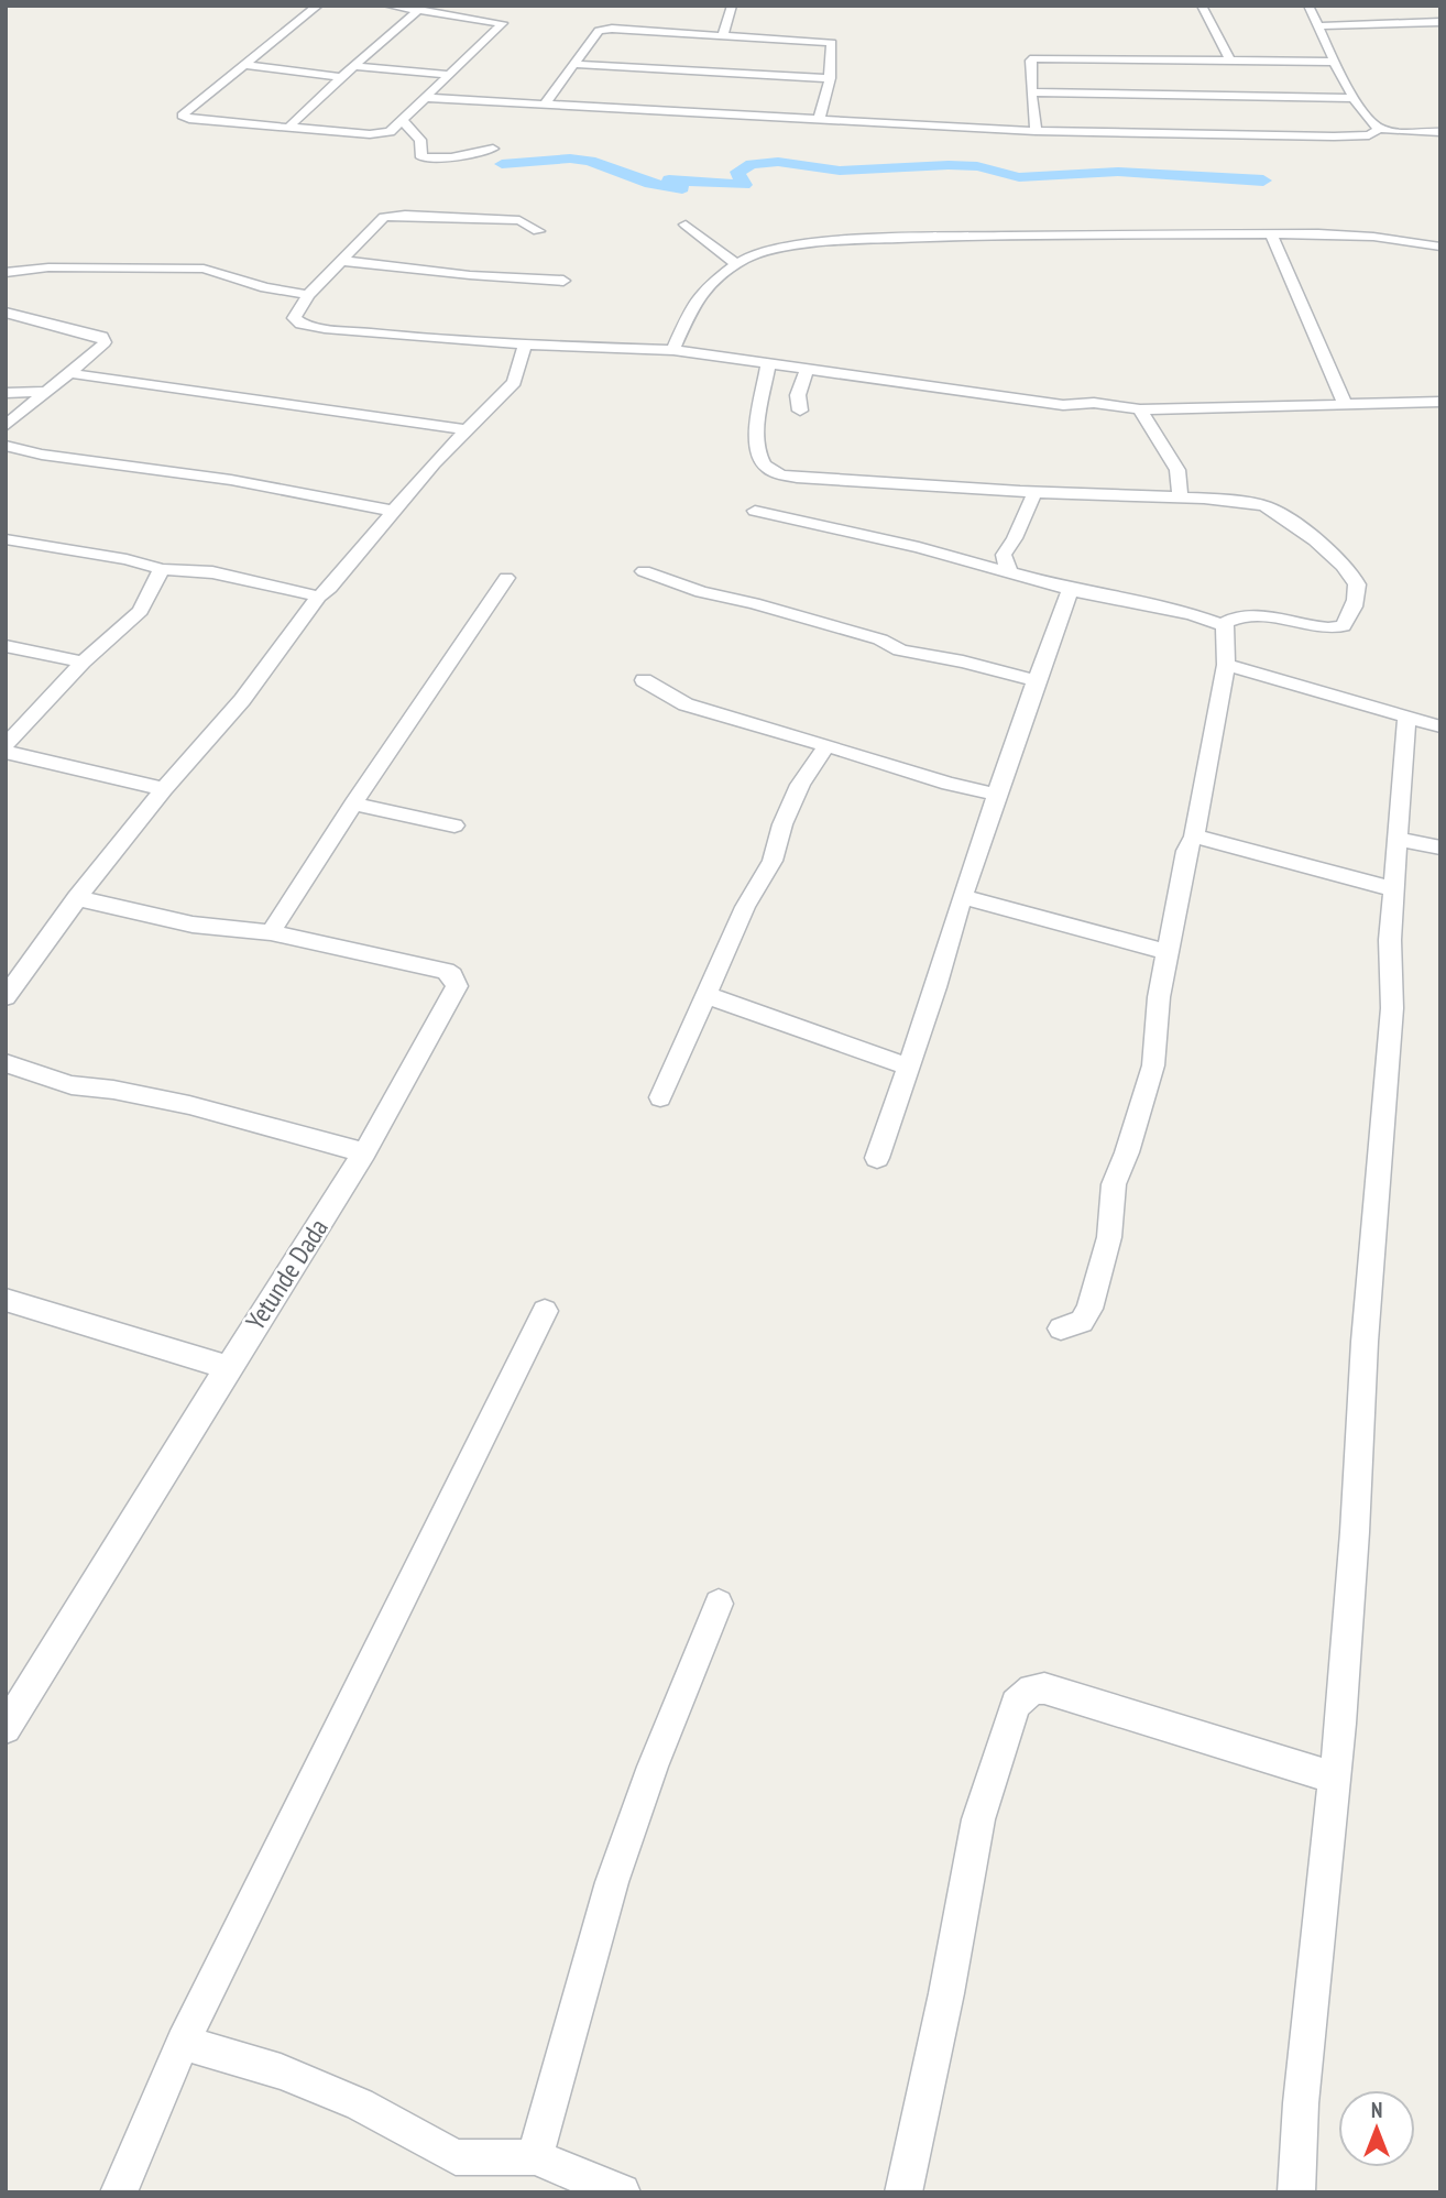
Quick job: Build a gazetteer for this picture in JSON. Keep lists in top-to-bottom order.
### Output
{
  "streets": {
    "street": ["Yetunde Dada"]
  },
  "north": "top"
}
